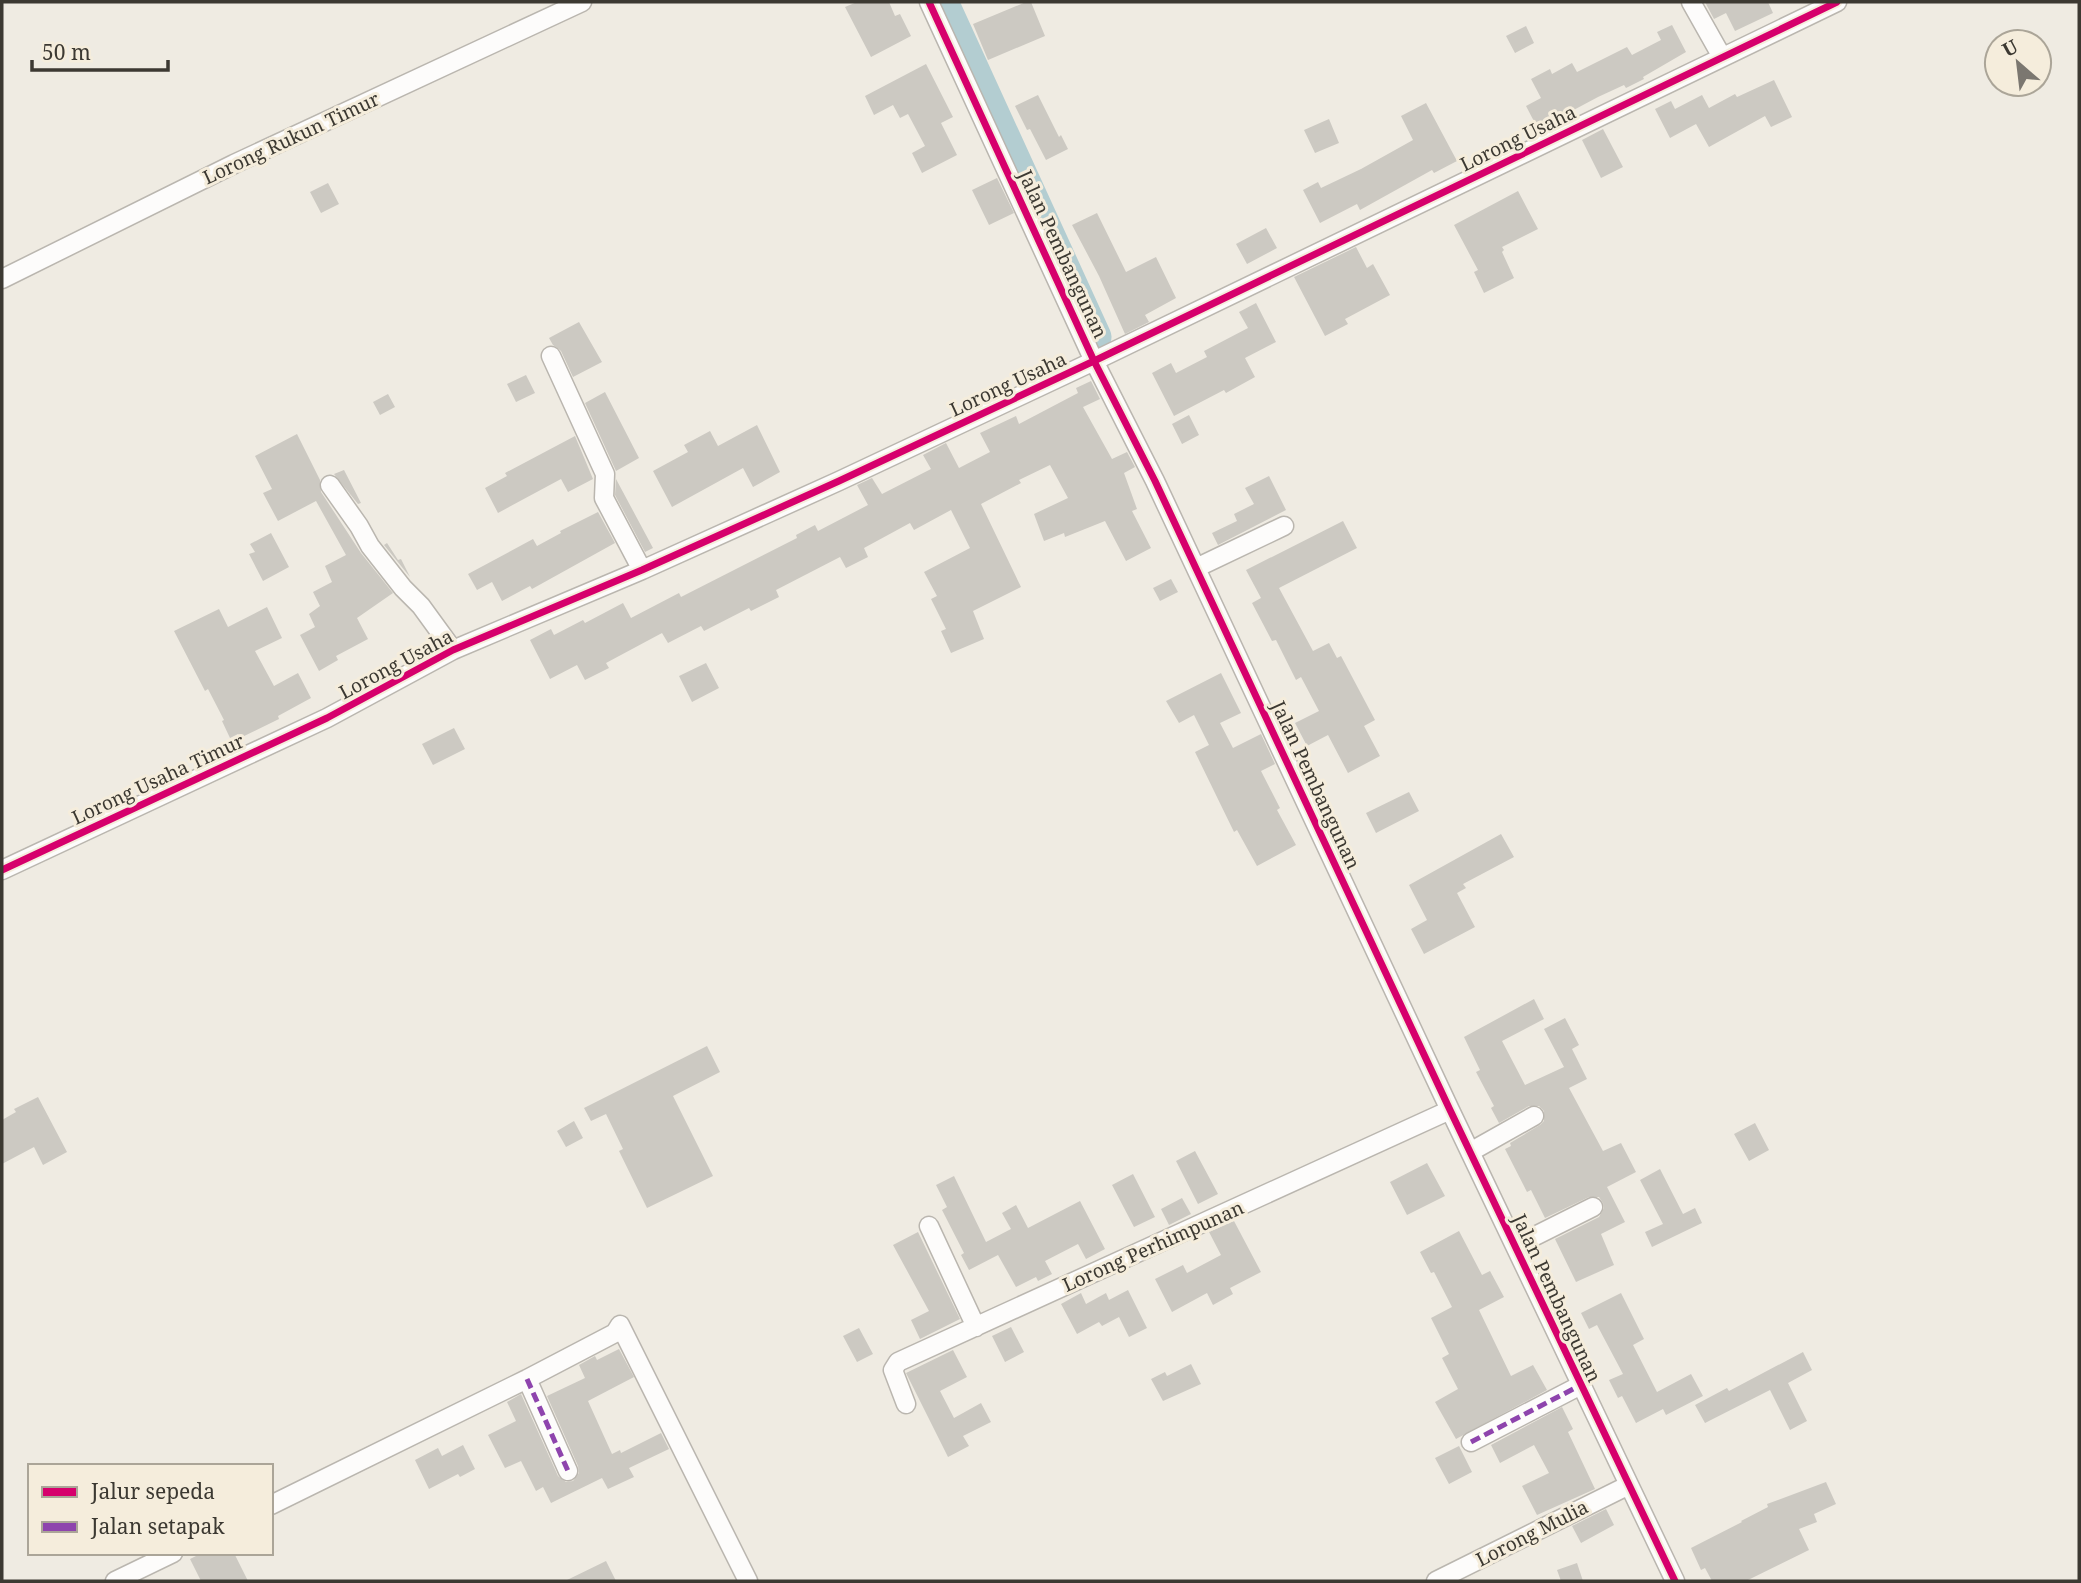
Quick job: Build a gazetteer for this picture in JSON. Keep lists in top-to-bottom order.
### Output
{
  "streets": {
    "street": [
      "Lorong Rukun Timur",
      "Lorong Usaha",
      "Jalan Pembangunan",
      "Lorong Usaha Timur",
      "Lorong Perhimpunan",
      "Lorong Mulia"
    ]
  },
  "crossings": [
    ["Lorong Usaha", "Jalan Pembangunan"],
    ["Lorong Usaha", "Lorong Usaha Timur"],
    ["Jalan Pembangunan", "Lorong Perhimpunan"],
    ["Jalan Pembangunan", "Lorong Mulia"]
  ],
  "legend": ["Jalur sepeda", "Jalan setapak"],
  "scale_bar": "50 m",
  "north": "top left"
}
